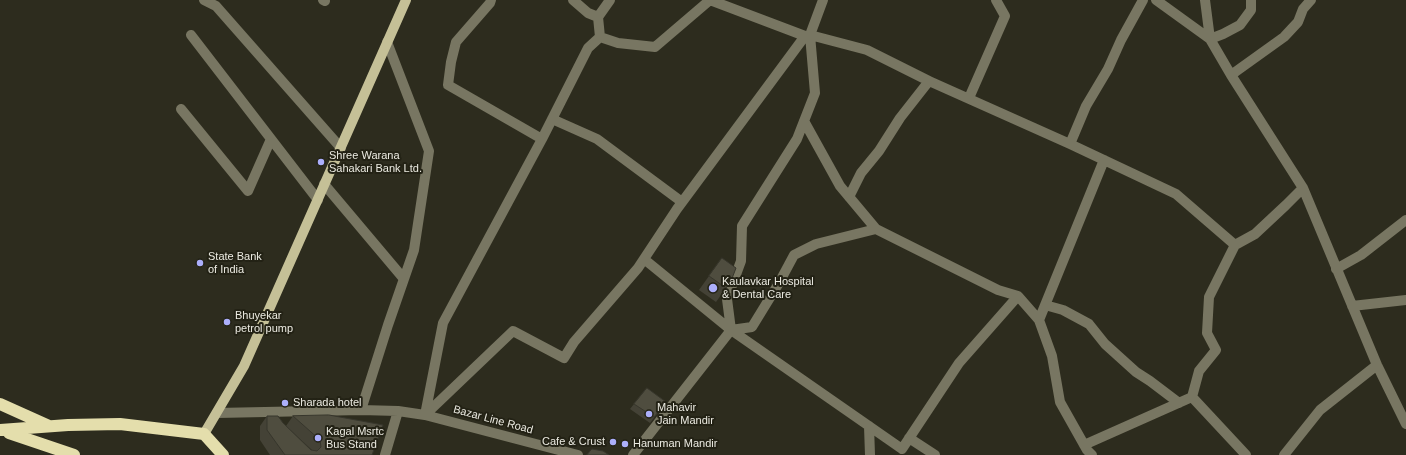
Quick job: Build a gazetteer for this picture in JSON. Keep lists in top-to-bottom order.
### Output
{
  "streets": {
    "street": ["Bazar Line Road"]
  },
  "places": [
    "Shree Warana Sahakari Bank Ltd.",
    "State Bank of India",
    "Kaulavkar Hospital & Dental Care",
    "Bhuyekar petrol pump",
    "Sharada hotel",
    "Mahavir Jain Mandir",
    "Kagal Msrtc Bus Stand",
    "Cafe & Crust",
    "Hanuman Mandir"
  ]
}
